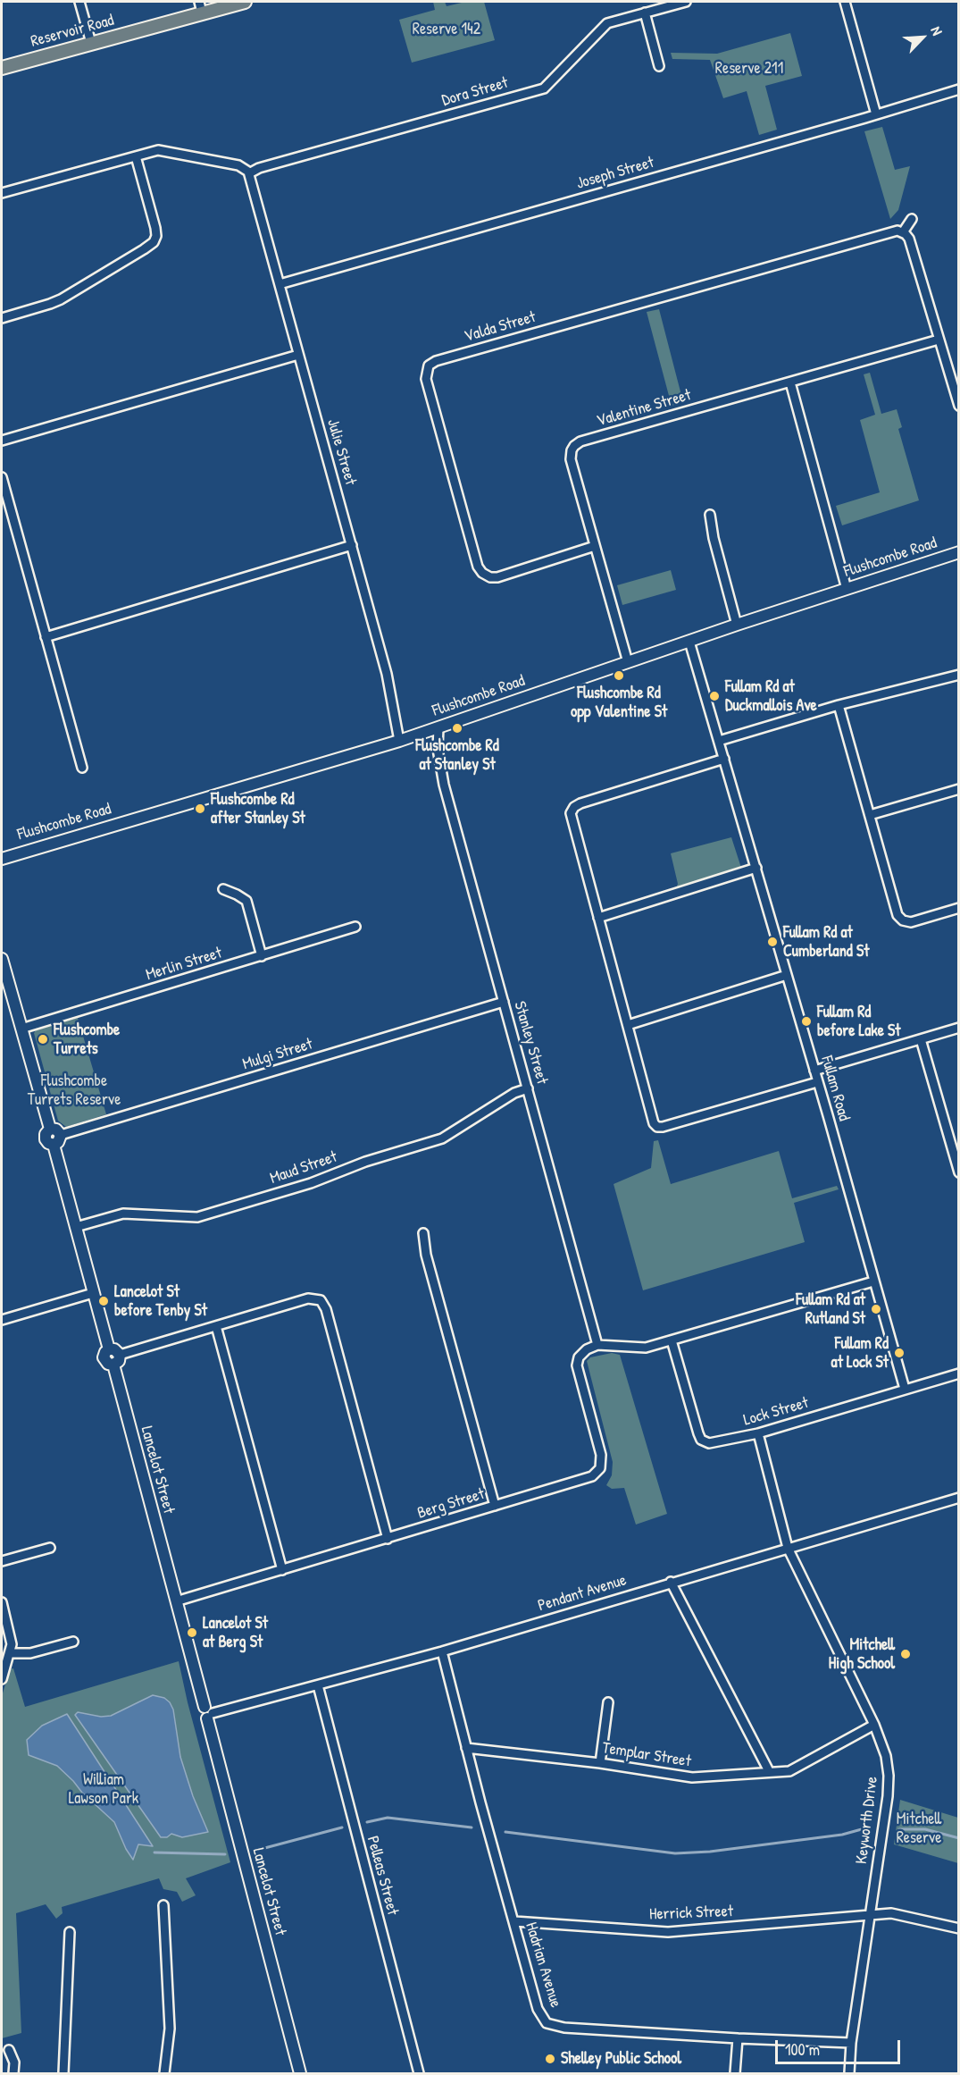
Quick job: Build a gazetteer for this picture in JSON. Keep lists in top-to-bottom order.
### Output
{
  "streets": {
    "main road": ["Reservoir Road"],
    "street": [
      "Dora Street",
      "Joseph Street",
      "Valda Street",
      "Valentine Street",
      "Julie Street",
      "Flushcombe Road",
      "Merlin Street",
      "Stanley Street",
      "Mulgi Street",
      "Fullam Road",
      "Maud Street",
      "Lock Street",
      "Lancelot Street",
      "Berg Street",
      "Pendant Avenue",
      "Templar Street",
      "Keyworth Drive",
      "Pelleas Street",
      "Herrick Street",
      "Hadrian Avenue"
    ]
  },
  "crossings": [
    ["Dora Street", "Julie Street"],
    ["Joseph Street", "Julie Street"],
    ["Valda Street", "Valentine Street"],
    ["Valentine Street", "Flushcombe Road"],
    ["Julie Street", "Flushcombe Road"],
    ["Flushcombe Road", "Stanley Street"],
    ["Flushcombe Road", "Fullam Road"],
    ["Stanley Street", "Mulgi Street"],
    ["Stanley Street", "Maud Street"],
    ["Stanley Street", "Berg Street"],
    ["Fullam Road", "Lock Street"],
    ["Lock Street", "Keyworth Drive"],
    ["Lancelot Street", "Berg Street"],
    ["Lancelot Street", "Pendant Avenue"],
    ["Pendant Avenue", "Keyworth Drive"],
    ["Pendant Avenue", "Pelleas Street"],
    ["Pendant Avenue", "Hadrian Avenue"],
    ["Templar Street", "Keyworth Drive"],
    ["Templar Street", "Hadrian Avenue"],
    ["Keyworth Drive", "Herrick Street"],
    ["Keyworth Drive", "Hadrian Avenue"],
    ["Herrick Street", "Hadrian Avenue"]
  ],
  "parks": [
    "Reserve 142",
    "Reserve 211",
    "Flushcombe Turrets Reserve",
    "William Lawson Park",
    "Mitchell Reserve"
  ],
  "places": [
    "Flushcombe Rd opp Valentine St",
    "Fullam Rd at Duckmallois Ave",
    "Flushcombe Rd at Stanley St",
    "Flushcombe Rd after Stanley St",
    "Fullam Rd at Cumberland St",
    "Fullam Rd before Lake St",
    "Flushcombe Turrets",
    "Lancelot St before Tenby St",
    "Fullam Rd at Rutland St",
    "Fullam Rd at Lock St",
    "Lancelot St at Berg St",
    "Mitchell High School",
    "Shelley Public School"
  ],
  "scale_bar": "100 m",
  "north": "top right"
}
